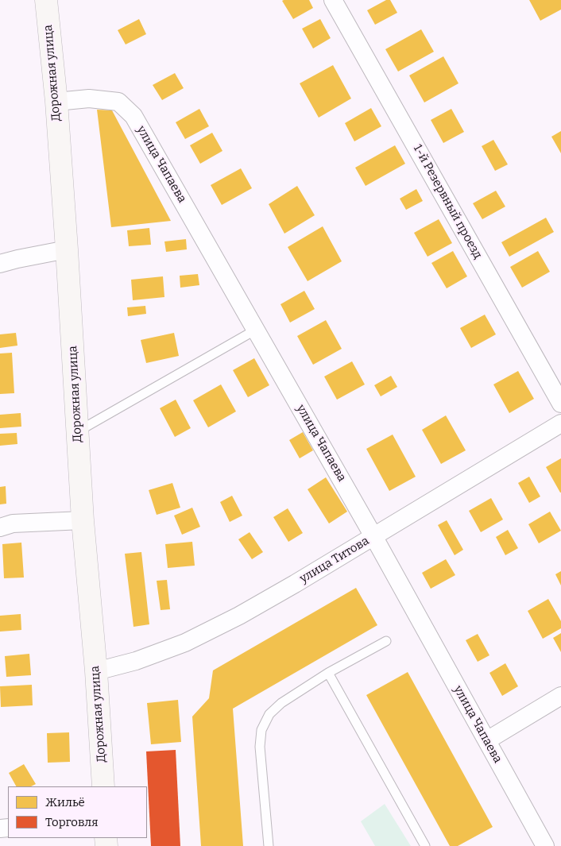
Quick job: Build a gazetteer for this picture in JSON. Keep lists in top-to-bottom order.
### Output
{
  "streets": {
    "main road": ["Дорожная улица"],
    "street": ["улица Чапаева", "1-й Резервный проезд", "улица Титова"]
  },
  "crossings": [
    ["Дорожная улица", "улица Чапаева"],
    ["Дорожная улица", "улица Титова"],
    ["улица Чапаева", "улица Титова"]
  ],
  "legend": ["Жильё", "Торговля"]
}
